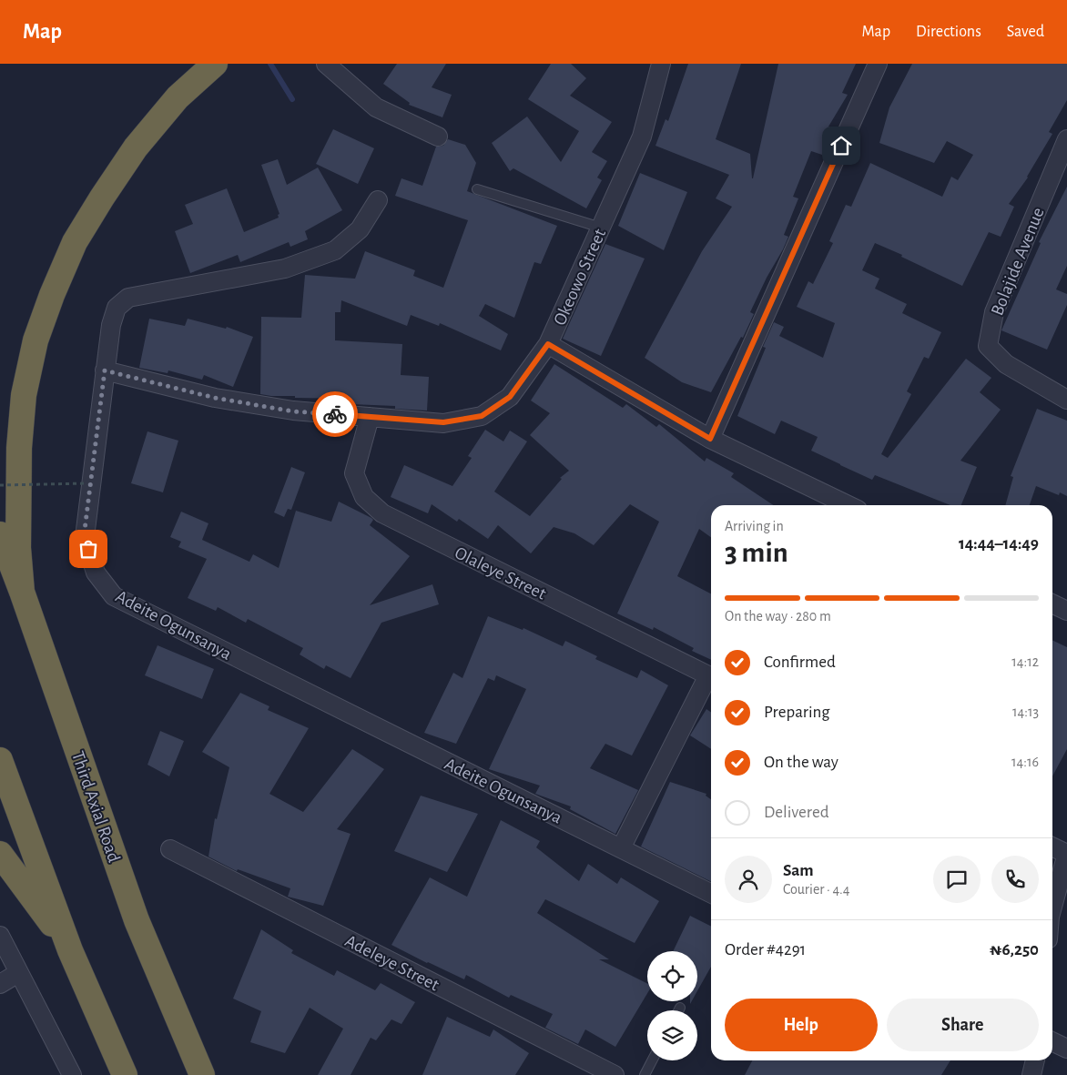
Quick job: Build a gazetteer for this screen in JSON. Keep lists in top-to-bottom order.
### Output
{
  "streets": {
    "highway": ["Third Axial Road"],
    "street": [
      "Bolajide Avenue",
      "Okeowo Street",
      "Olaleye Street",
      "Adeite Ogunsanya",
      "Adeleye Street"
    ]
  },
  "crossings": [
    ["Okeowo Street", "Olaleye Street"],
    ["Okeowo Street", "Adeite Ogunsanya"]
  ],
  "page": {
    "header": "Map",
    "nav": ["Map", "Directions", "Saved"],
    "heading": ["3 min", "Arriving in", "14:44–14:49"],
    "panel": [
      "Sam",
      "Courier · 4.4",
      "Order #4291",
      "₦6,250"
    ],
    "bar": "On the way · 280 m",
    "list": [
      ["Confirmed", "14:12"],
      ["Preparing", "14:13"],
      ["On the way", "14:16"],
      "Delivered"
    ],
    "buttons": ["Help", "Share"]
  }
}
